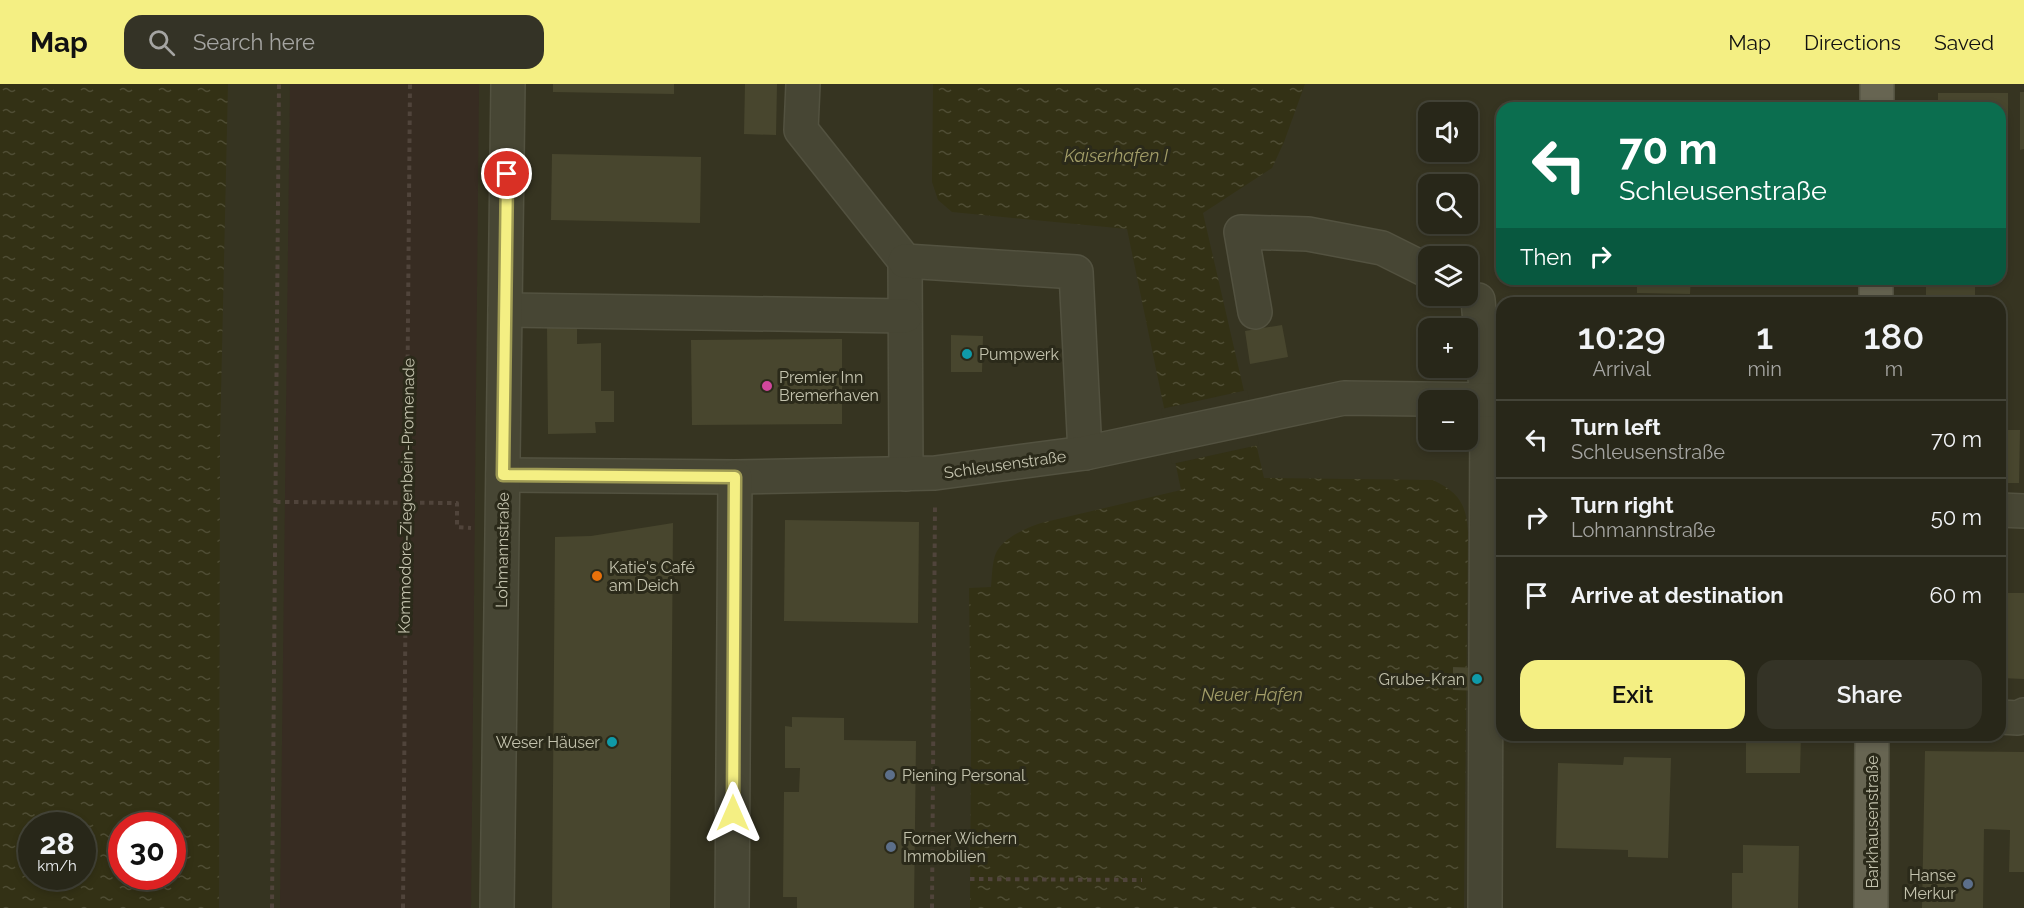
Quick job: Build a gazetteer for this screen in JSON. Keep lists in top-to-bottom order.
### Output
{
  "streets": {
    "main road": ["Barkhausenstraße"],
    "street": ["Schleusenstraße", "Lohmannstraße"],
    "path": ["Kommodore-Ziegenbein-Promenade"]
  },
  "crossings": [
    ["Schleusenstraße", "Lohmannstraße"]
  ],
  "water": ["Kaiserhafen I", "Neuer Hafen"],
  "places": [
    "Pumpwerk",
    "Premier Inn Bremerhaven",
    "Katie's Café am Deich",
    "Grube-Kran",
    "Weser Häuser",
    "Piening Personal",
    "Forner Wichern Immobilien",
    "Hanse Merkur"
  ],
  "page": {
    "header": "Map",
    "search": "Search here",
    "nav": ["Map", "Directions", "Saved"],
    "map_buttons": ["+", "−"],
    "turn": ["70 m", "Schleusenstraße"],
    "then": "Then",
    "eta": [
      "10:29",
      "Arrival",
      "1",
      "min",
      "180",
      "m"
    ],
    "list": [
      {
        "name": "Turn left",
        "note": "Schleusenstraße",
        "value": "70 m"
      },
      {
        "name": "Turn right",
        "note": "Lohmannstraße",
        "value": "50 m"
      },
      {
        "name": "Arrive at destination",
        "value": "60 m"
      }
    ],
    "buttons": ["Exit", "Share"],
    "speed": "28 km/h",
    "limit": "30"
  }
}
